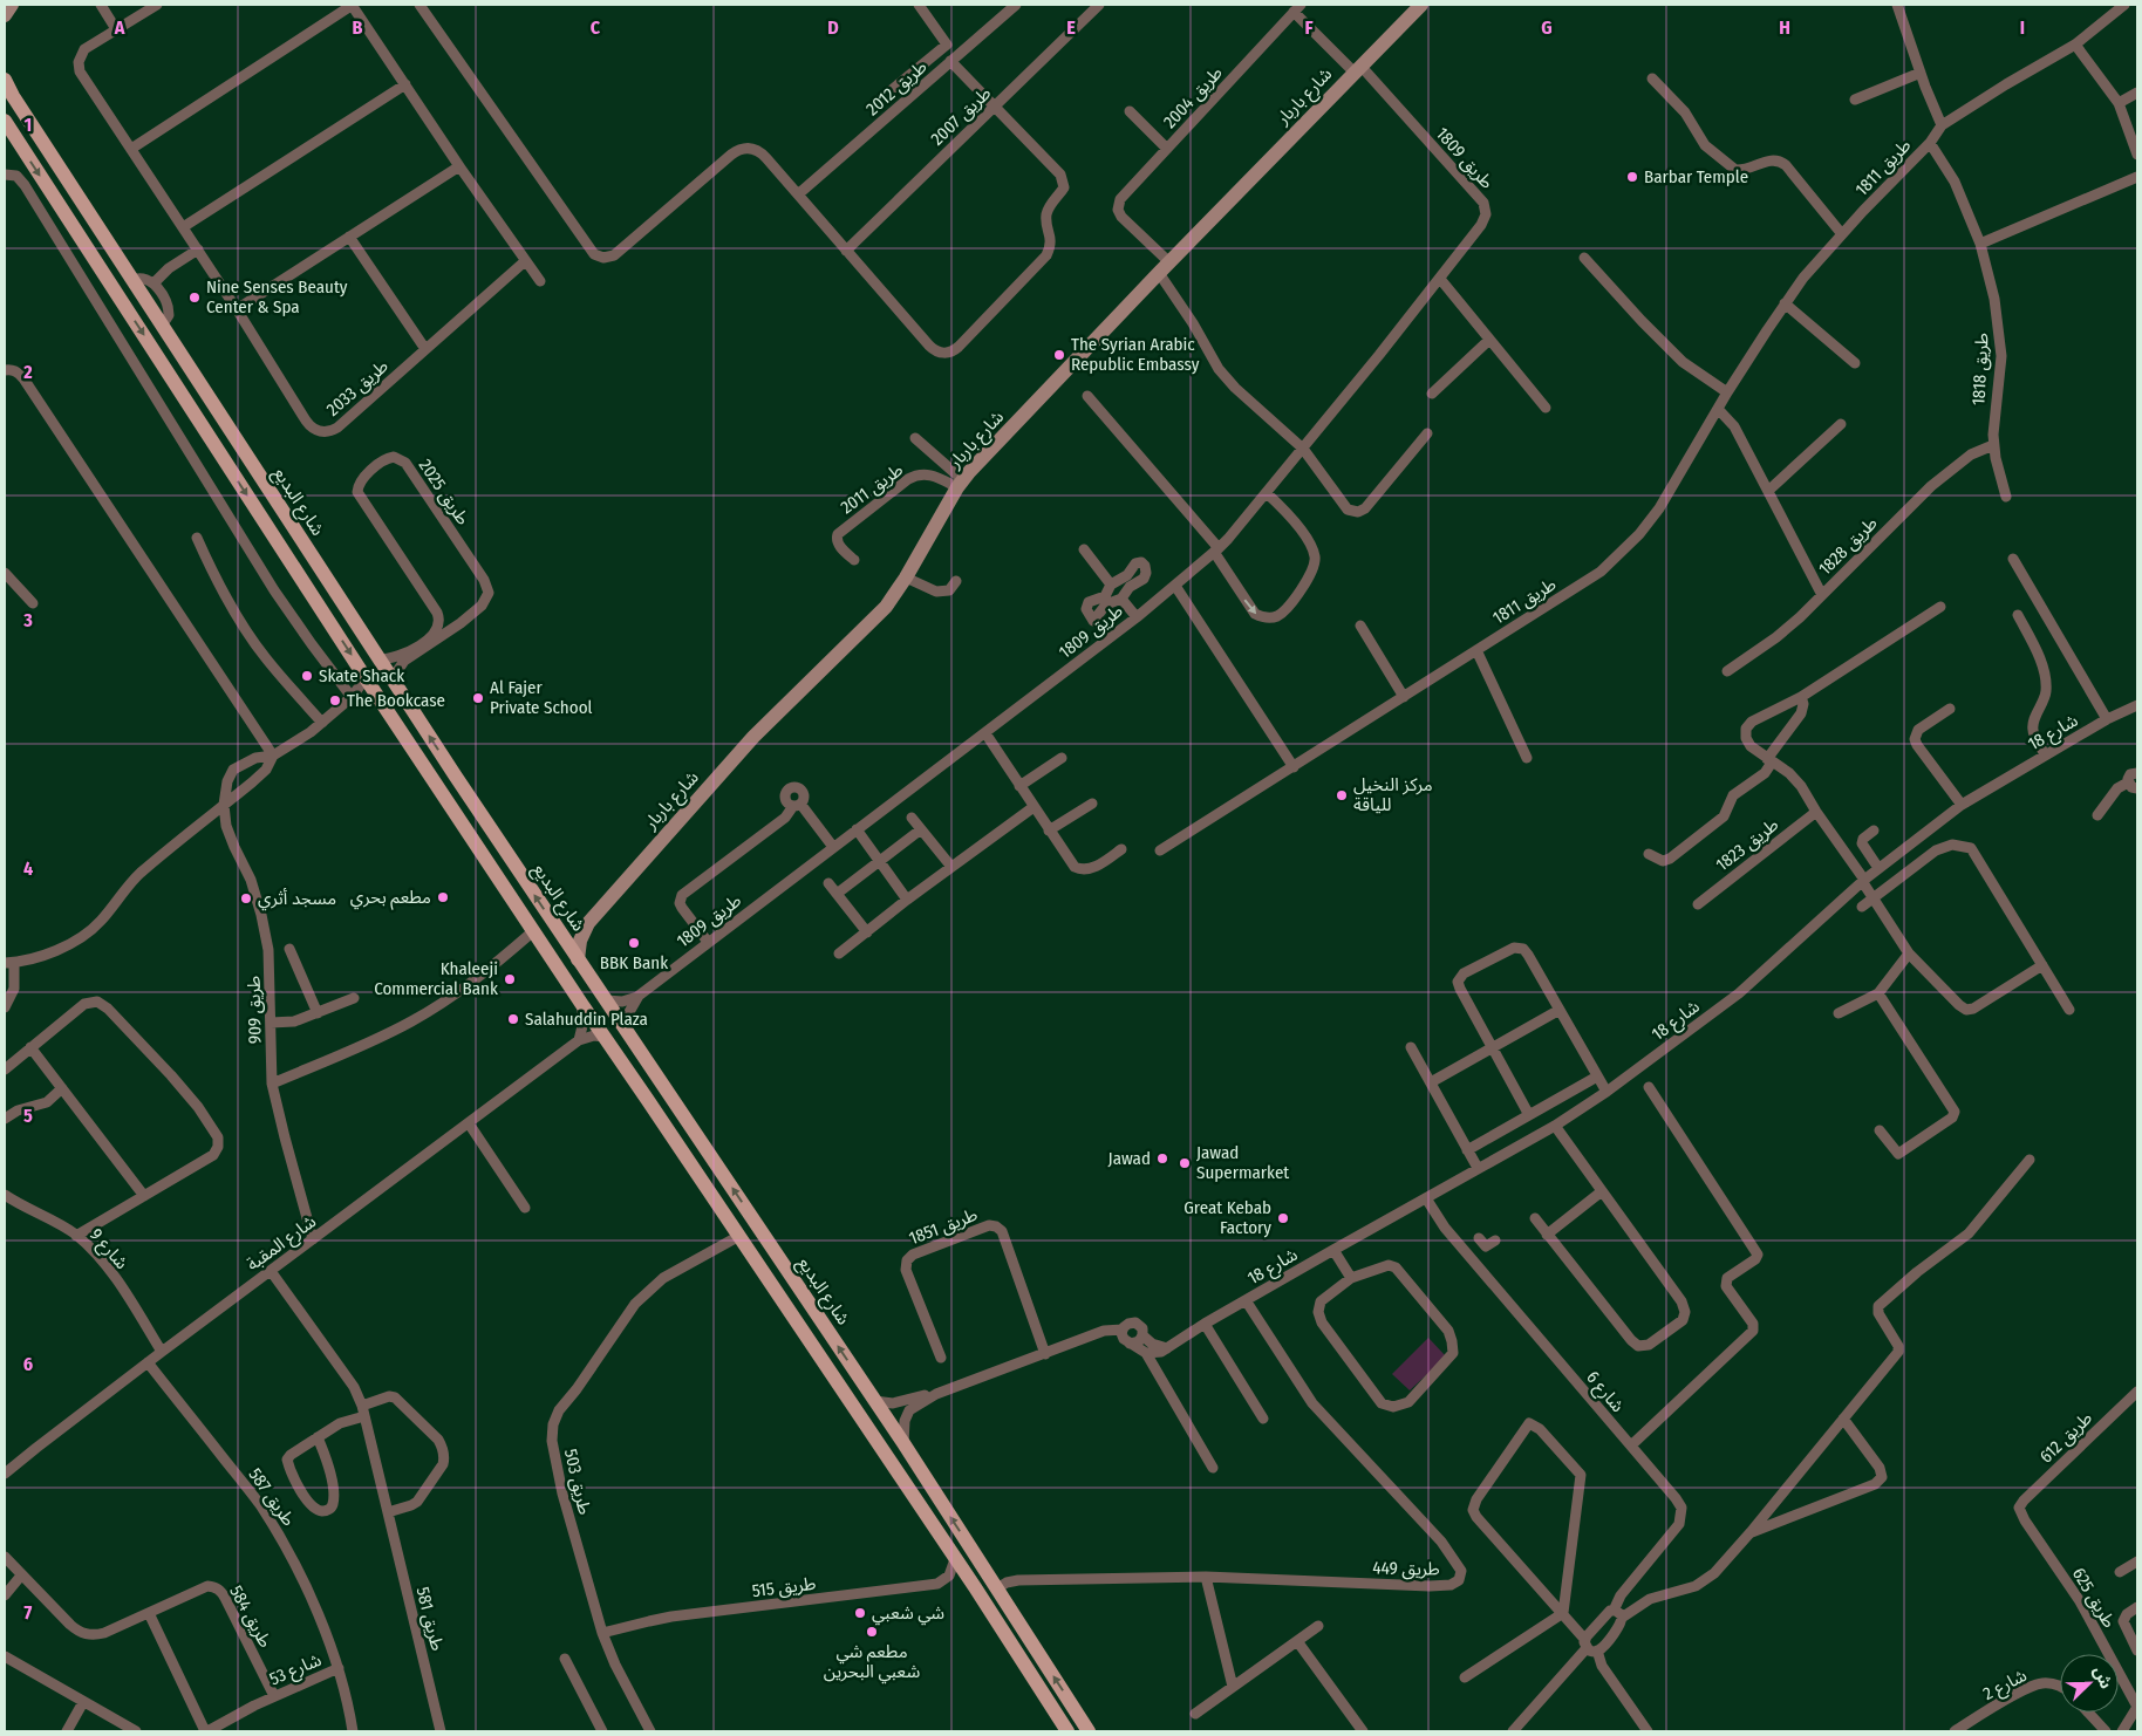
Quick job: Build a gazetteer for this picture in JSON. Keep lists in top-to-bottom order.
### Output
{
  "streets": {
    "main road": ["شارع البديع"],
    "street": [
      "طريق 2012",
      "شارع باربار",
      "طريق 2004",
      "طريق 2007",
      "طريق 1809",
      "طريق 1811",
      "طريق 1818",
      "طريق 2033",
      "طريق 2011",
      "طريق 2025",
      "طريق 1828",
      "شارع 18",
      "طريق 1823",
      "طريق 909",
      "طريق 1851",
      "شارع المقبة",
      "شارع 9",
      "شارع 6",
      "طريق 612",
      "طريق 503",
      "طريق 587",
      "طريق 449",
      "طريق 515",
      "طريق 625",
      "طريق 584",
      "طريق 581",
      "شارع 53",
      "شارع 2"
    ]
  },
  "crossings": [
    ["شارع باربار", "طريق 2004"],
    ["شارع باربار", "طريق 1809"],
    ["شارع باربار", "طريق 2011"],
    ["شارع باربار", "شارع البديع"],
    ["طريق 2004", "طريق 1809"],
    ["طريق 1809", "شارع البديع"],
    ["طريق 1811", "طريق 1818"],
    ["طريق 1818", "طريق 1828"],
    ["طريق 2025", "شارع البديع"],
    ["شارع البديع", "طريق 449"],
    ["شارع 18", "شارع 6"],
    ["شارع 18", "طريق 449"],
    ["طريق 909", "شارع المقبة"],
    ["شارع المقبة", "شارع 9"],
    ["شارع المقبة", "طريق 587"],
    ["شارع المقبة", "طريق 581"],
    ["طريق 612", "طريق 625"],
    ["طريق 503", "طريق 515"],
    ["طريق 587", "شارع 53"],
    ["طريق 584", "شارع 53"]
  ],
  "places": [
    "Barbar Temple",
    "Nine Senses Beauty Center & Spa",
    "The Syrian Arabic Republic Embassy",
    "Skate Shack",
    "Al Fajer Private School",
    "The Bookcase",
    "مركز النخيل للياقة",
    "مطعم بحري",
    "مسجد أثري",
    "BBK Bank",
    "Khaleeji Commercial Bank",
    "Salahuddin Plaza",
    "Jawad",
    "Jawad Supermarket",
    "Great Kebab Factory",
    "شي شعبي",
    "مطعم شي شعبي البحرين"
  ],
  "north": "top right",
  "grid": {
    "columns": [
      "A",
      "B",
      "C",
      "D",
      "E",
      "F",
      "G",
      "H",
      "I"
    ],
    "rows": [
      "1",
      "2",
      "3",
      "4",
      "5",
      "6",
      "7"
    ]
  }
}
